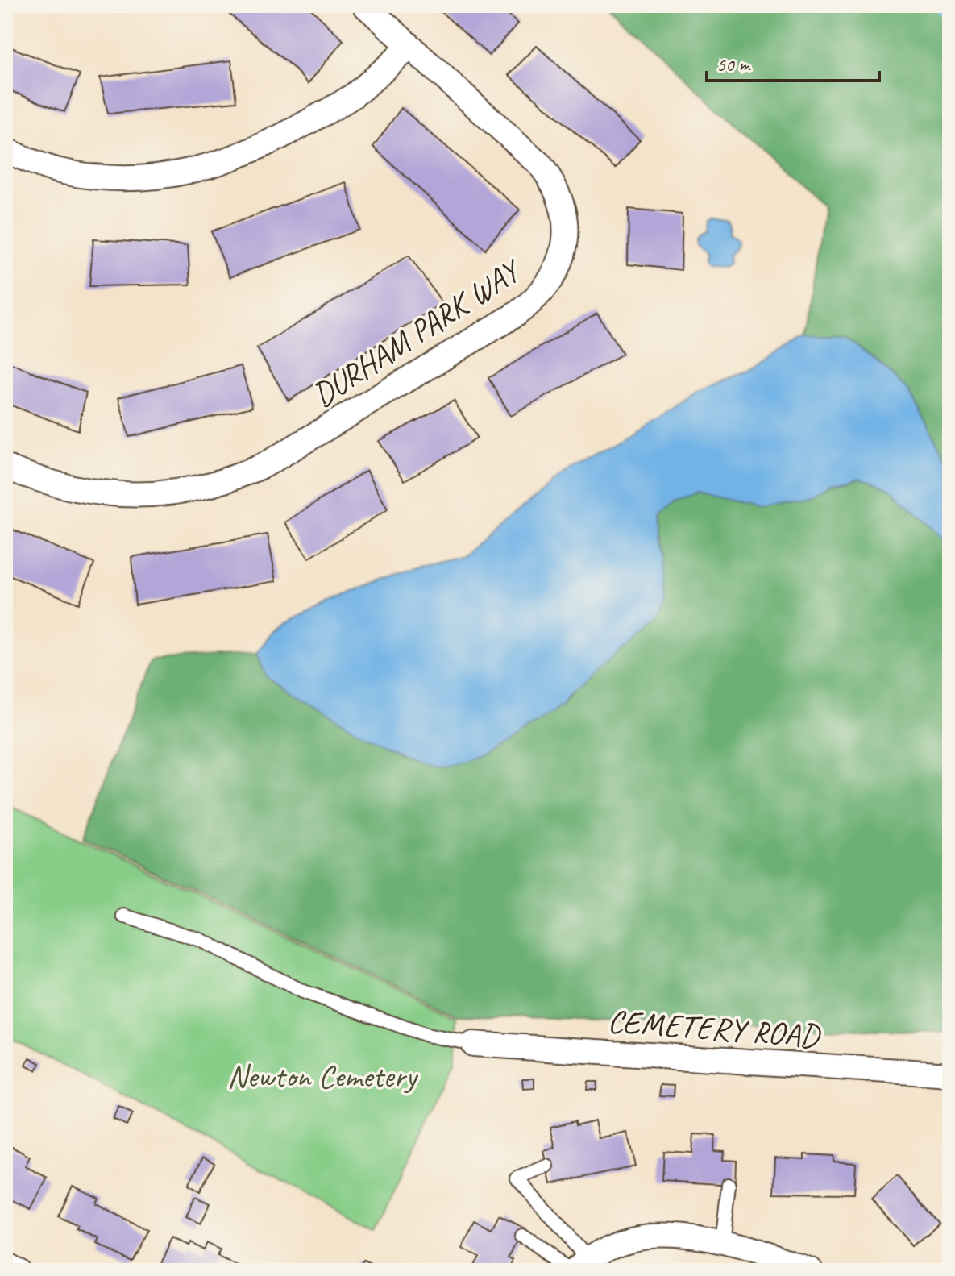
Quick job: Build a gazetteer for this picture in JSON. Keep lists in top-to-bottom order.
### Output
{
  "streets": {
    "street": ["DURHAM PARK WAY", "CEMETERY ROAD"]
  },
  "parks": ["Newton Cemetery"],
  "scale_bar": "50 m"
}
